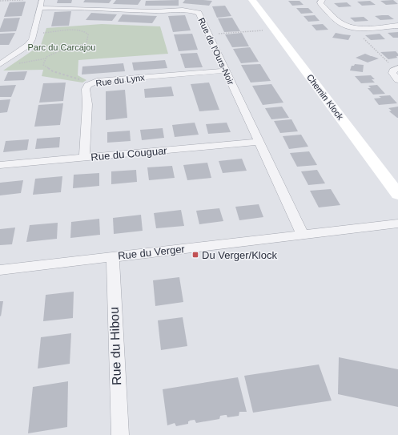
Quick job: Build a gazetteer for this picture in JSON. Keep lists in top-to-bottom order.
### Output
{
  "streets": {
    "main road": ["Chemin Klock"],
    "street": [
      "Rue de l'Ours-Noir",
      "Rue du Lynx",
      "Rue du Couguar",
      "Rue du Verger",
      "Rue du Hibou"
    ]
  },
  "crossings": [
    ["Rue de l'Ours-Noir", "Rue du Lynx"],
    ["Rue de l'Ours-Noir", "Rue du Couguar"],
    ["Rue de l'Ours-Noir", "Rue du Verger"],
    ["Rue du Lynx", "Rue du Couguar"],
    ["Rue du Verger", "Rue du Hibou"]
  ],
  "parks": ["Parc du Carcajou"],
  "places": {
    "transit": ["Du Verger/Klock"]
  }
}
